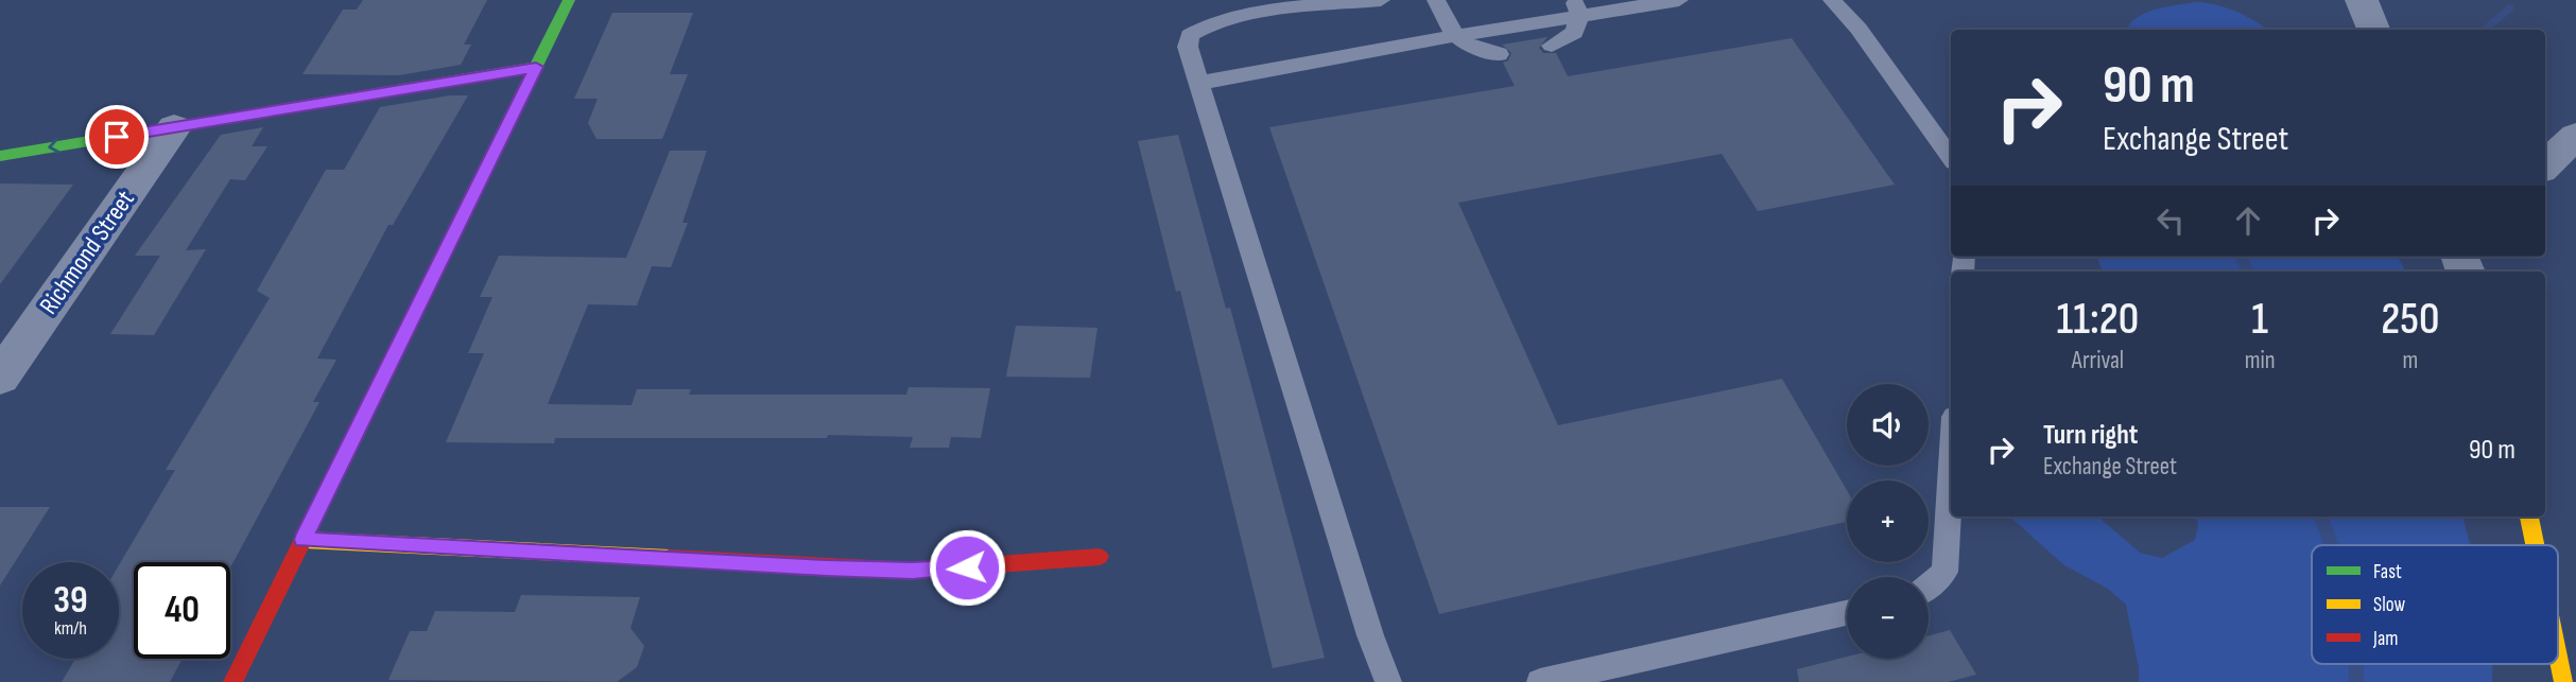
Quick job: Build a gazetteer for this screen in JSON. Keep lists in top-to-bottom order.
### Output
{
  "streets": {
    "street": ["Richmond Street"]
  },
  "legend": ["Fast", "Slow", "Jam"],
  "page": {
    "turn": ["90 m", "Exchange Street"],
    "eta": [
      "11:20",
      "Arrival",
      "1",
      "min",
      "250",
      "m"
    ],
    "map_buttons": ["+", "−"],
    "list": [
      {
        "name": "Turn right",
        "note": "Exchange Street",
        "value": "90 m"
      }
    ],
    "speed": "39 km/h",
    "limit": "40"
  }
}
